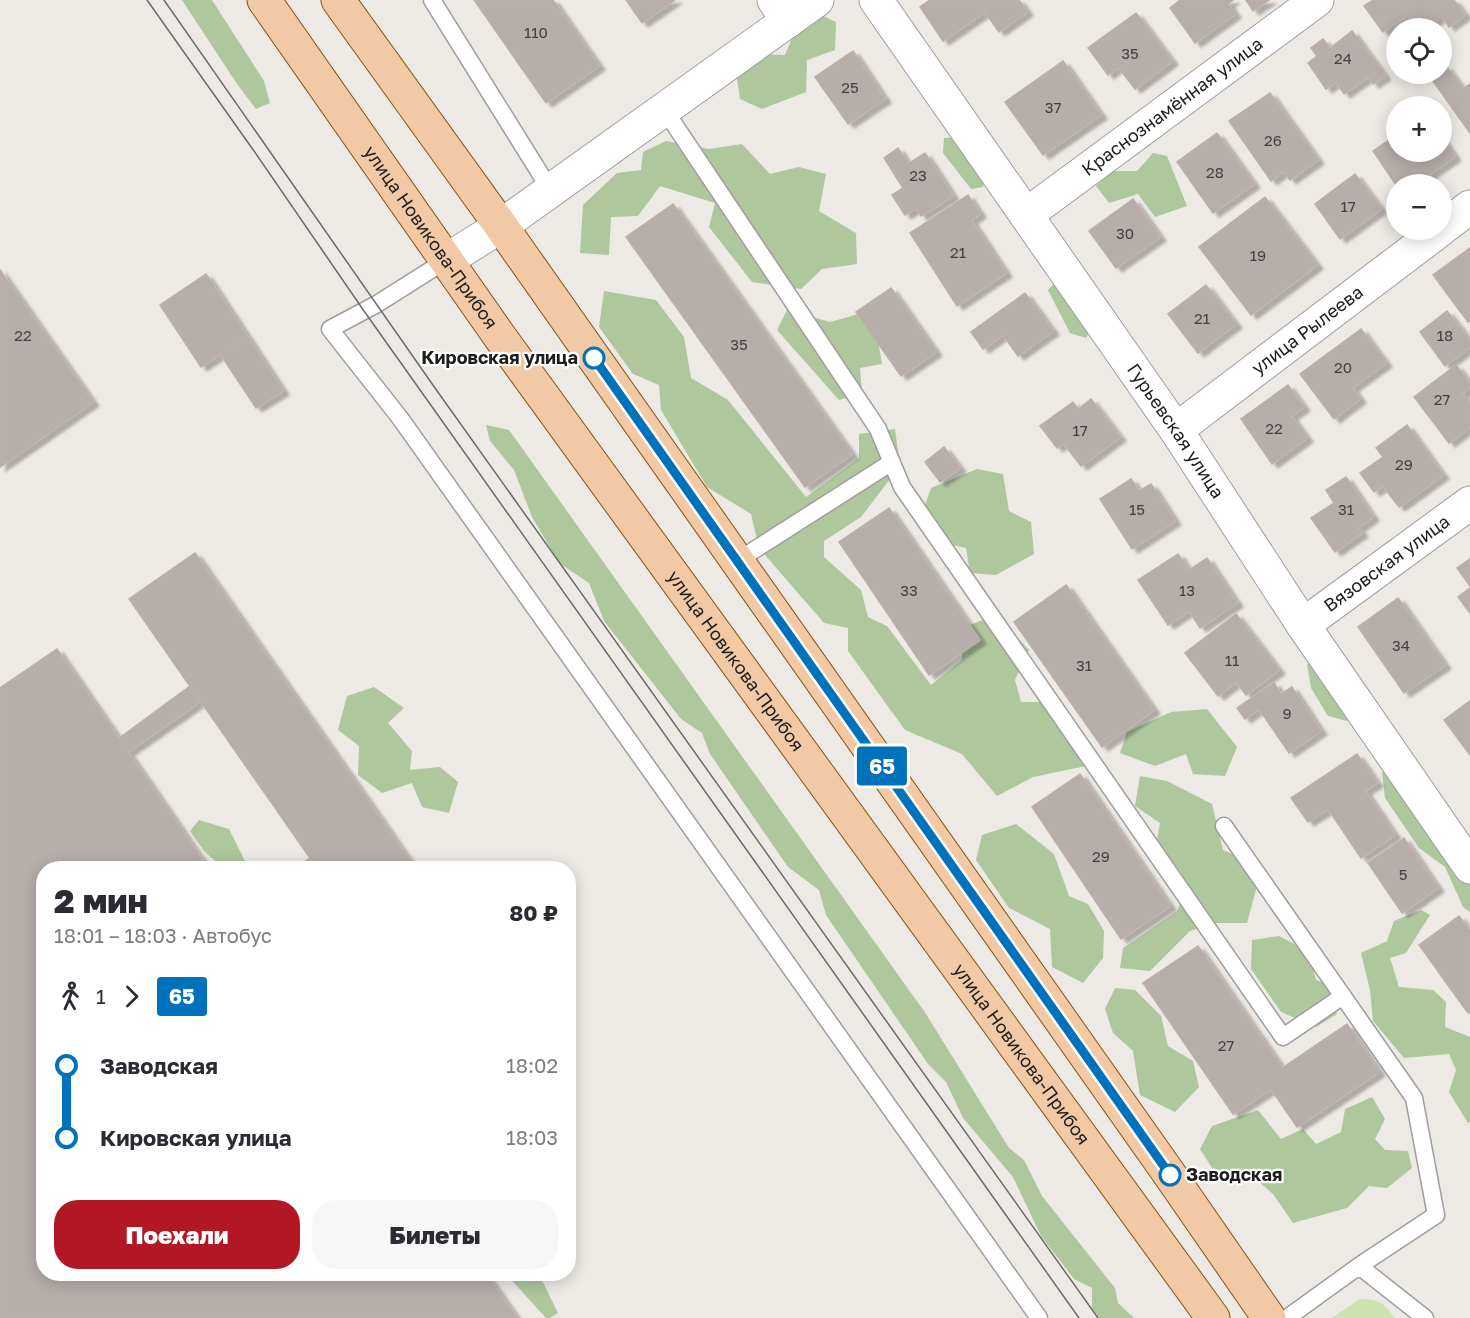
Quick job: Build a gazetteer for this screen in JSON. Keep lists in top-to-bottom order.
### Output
{
  "streets": {
    "main road": ["улица Новикова-Прибоя"],
    "street": [
      "Краснознамённая улица",
      "улица Рылеева",
      "Гурьевская улица",
      "Вязовская улица"
    ]
  },
  "crossings": [
    ["Краснознамённая улица", "Гурьевская улица"],
    ["улица Рылеева", "Гурьевская улица"],
    ["Гурьевская улица", "Вязовская улица"]
  ],
  "places": ["Кировская улица", "Заводская"],
  "lines": ["bus line 65"],
  "house_numbers": [
    "110",
    "35",
    "24",
    "25",
    "37",
    "26",
    "28",
    "23",
    "17",
    "30",
    "21",
    "19",
    "21",
    "22",
    "18",
    "35",
    "20",
    "27",
    "22",
    "17",
    "29",
    "15",
    "31",
    "33",
    "13",
    "34",
    "11",
    "31",
    "9",
    "29",
    "5",
    "27"
  ],
  "page": {
    "on_map": "65",
    "map_buttons": ["+", "−"],
    "heading": ["2 мин", "18:01 – 18:03 · Автобус", "80 ₽"],
    "legs": ["1", "65"],
    "list": [
      {
        "name": "Заводская",
        "value": "18:02"
      },
      {
        "name": "Кировская улица",
        "value": "18:03"
      }
    ],
    "buttons": ["Поехали", "Билеты"]
  }
}
